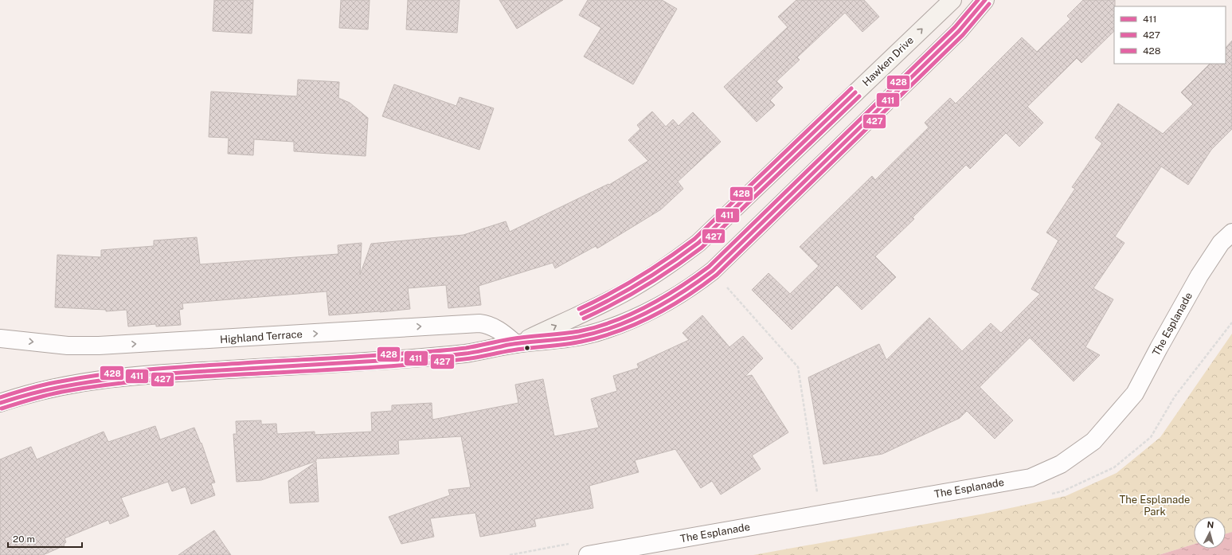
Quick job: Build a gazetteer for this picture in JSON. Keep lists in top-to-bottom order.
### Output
{
  "streets": {
    "main road": ["Hawken Drive"],
    "street": ["The Esplanade", "Highland Terrace"]
  },
  "crossings": [
    ["Hawken Drive", "Highland Terrace"]
  ],
  "one_way": ["Highland Terrace"],
  "parks": ["The Esplanade Park"],
  "lines": ["transit line 411", "transit line 428", "transit line 427"],
  "legend": ["411", "427", "428"],
  "scale_bar": "20 m",
  "north": "top"
}
